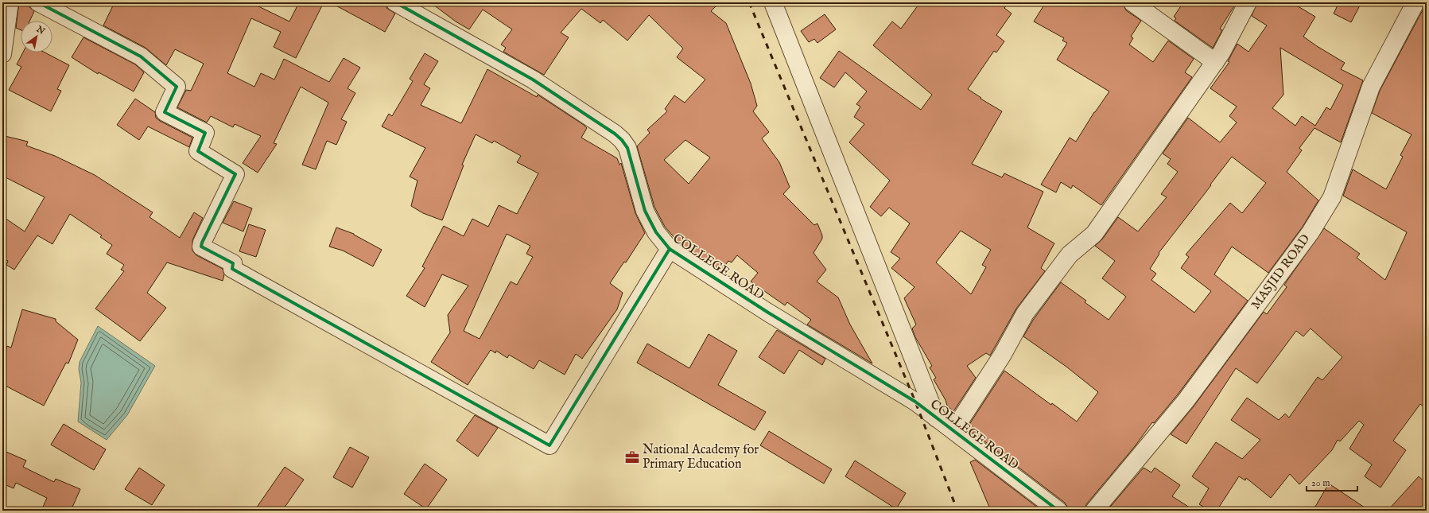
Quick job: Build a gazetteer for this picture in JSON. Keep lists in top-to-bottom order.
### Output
{
  "streets": {
    "street": ["COLLEGE ROAD", "MASJID ROAD"]
  },
  "places": {
    "office": ["National Academy for Primary Education"]
  },
  "scale_bar": "20 m",
  "north": "top right"
}
